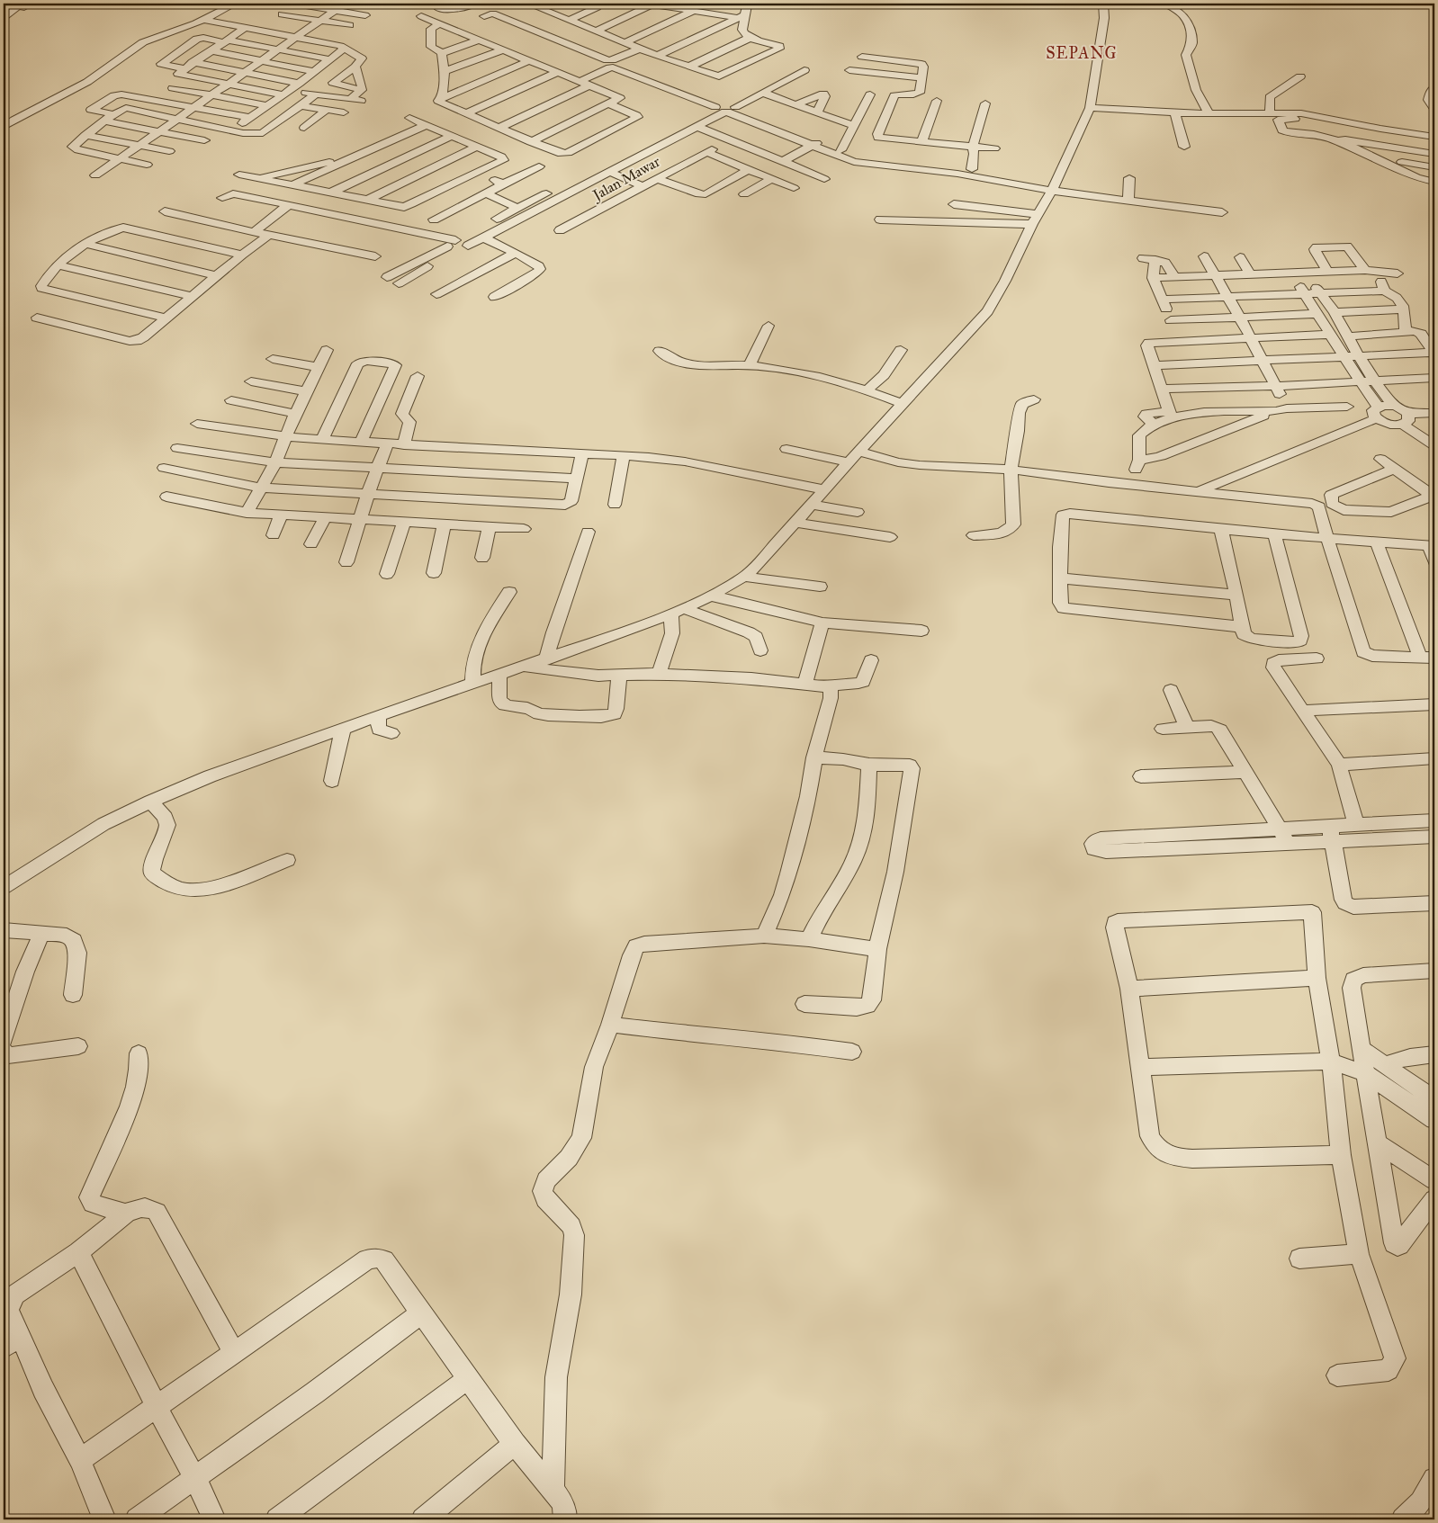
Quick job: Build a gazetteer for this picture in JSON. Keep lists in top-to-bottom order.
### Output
{
  "streets": {
    "street": ["Jalan Mawar"]
  },
  "districts": ["SEPANG"]
}
